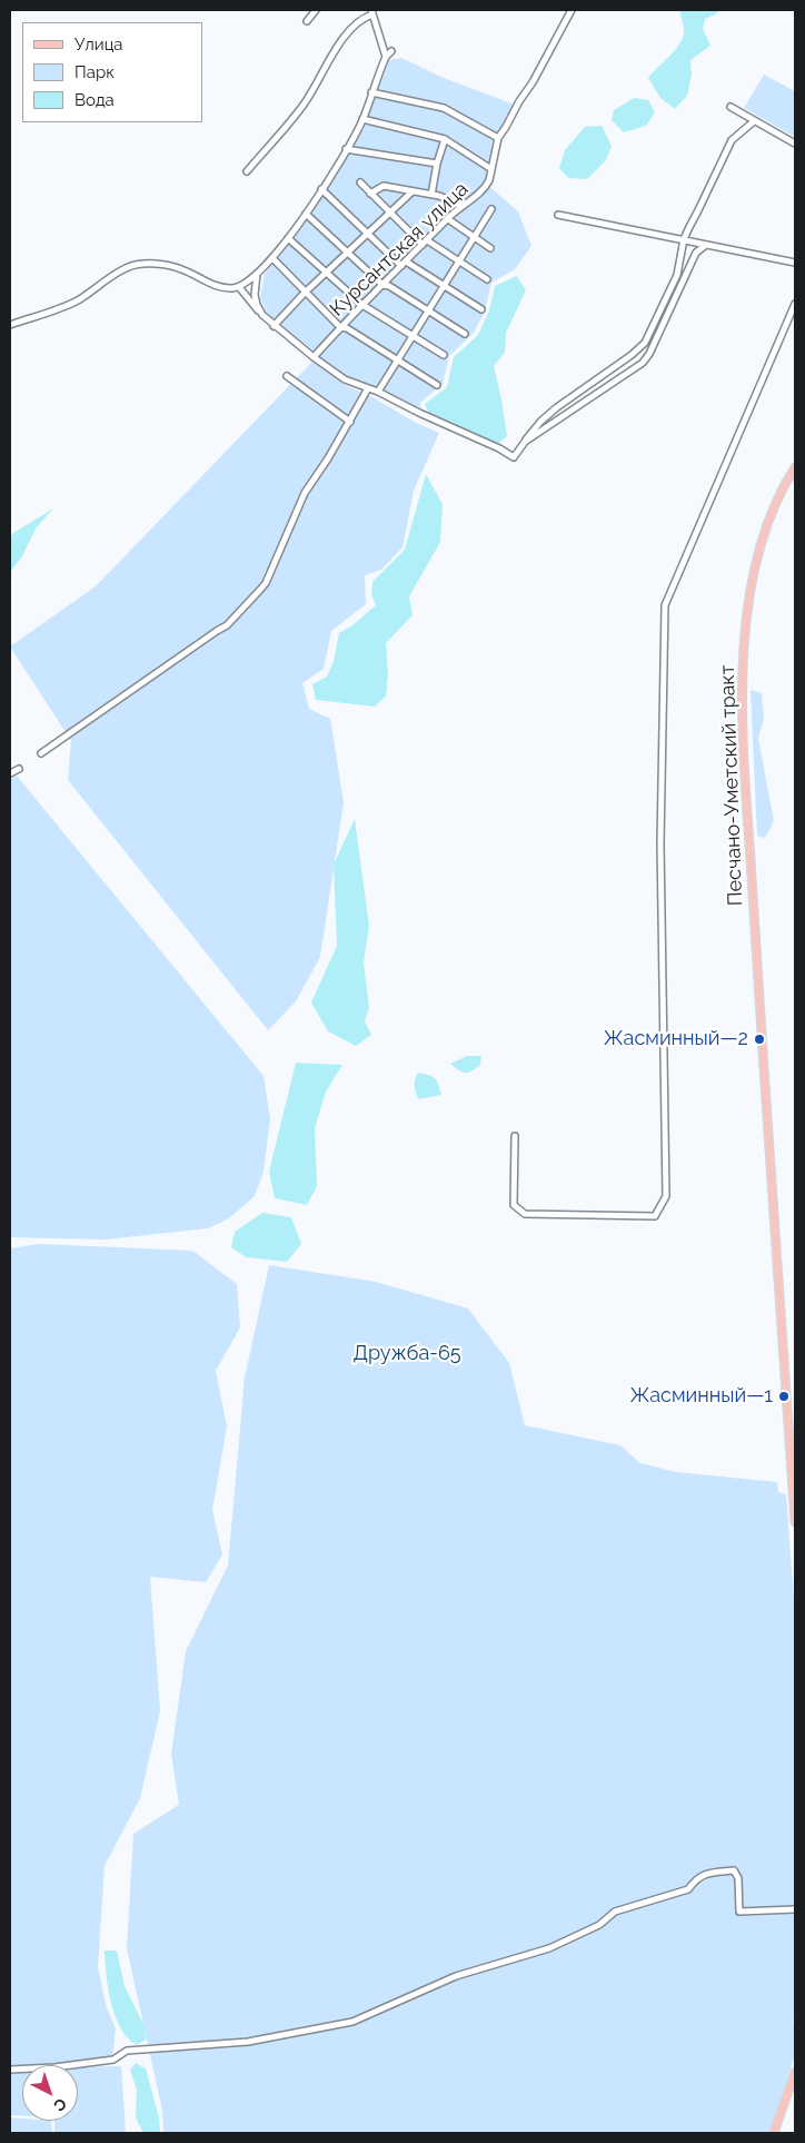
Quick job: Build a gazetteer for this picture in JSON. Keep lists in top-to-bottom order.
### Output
{
  "streets": {
    "main road": ["Песчано-Уметский тракт"],
    "street": ["Курсантская улица"]
  },
  "parks": ["Дружба-65"],
  "places": ["Жасминный—2", "Жасминный—1"],
  "legend": ["Улица", "Парк", "Вода"],
  "north": "bottom right"
}
